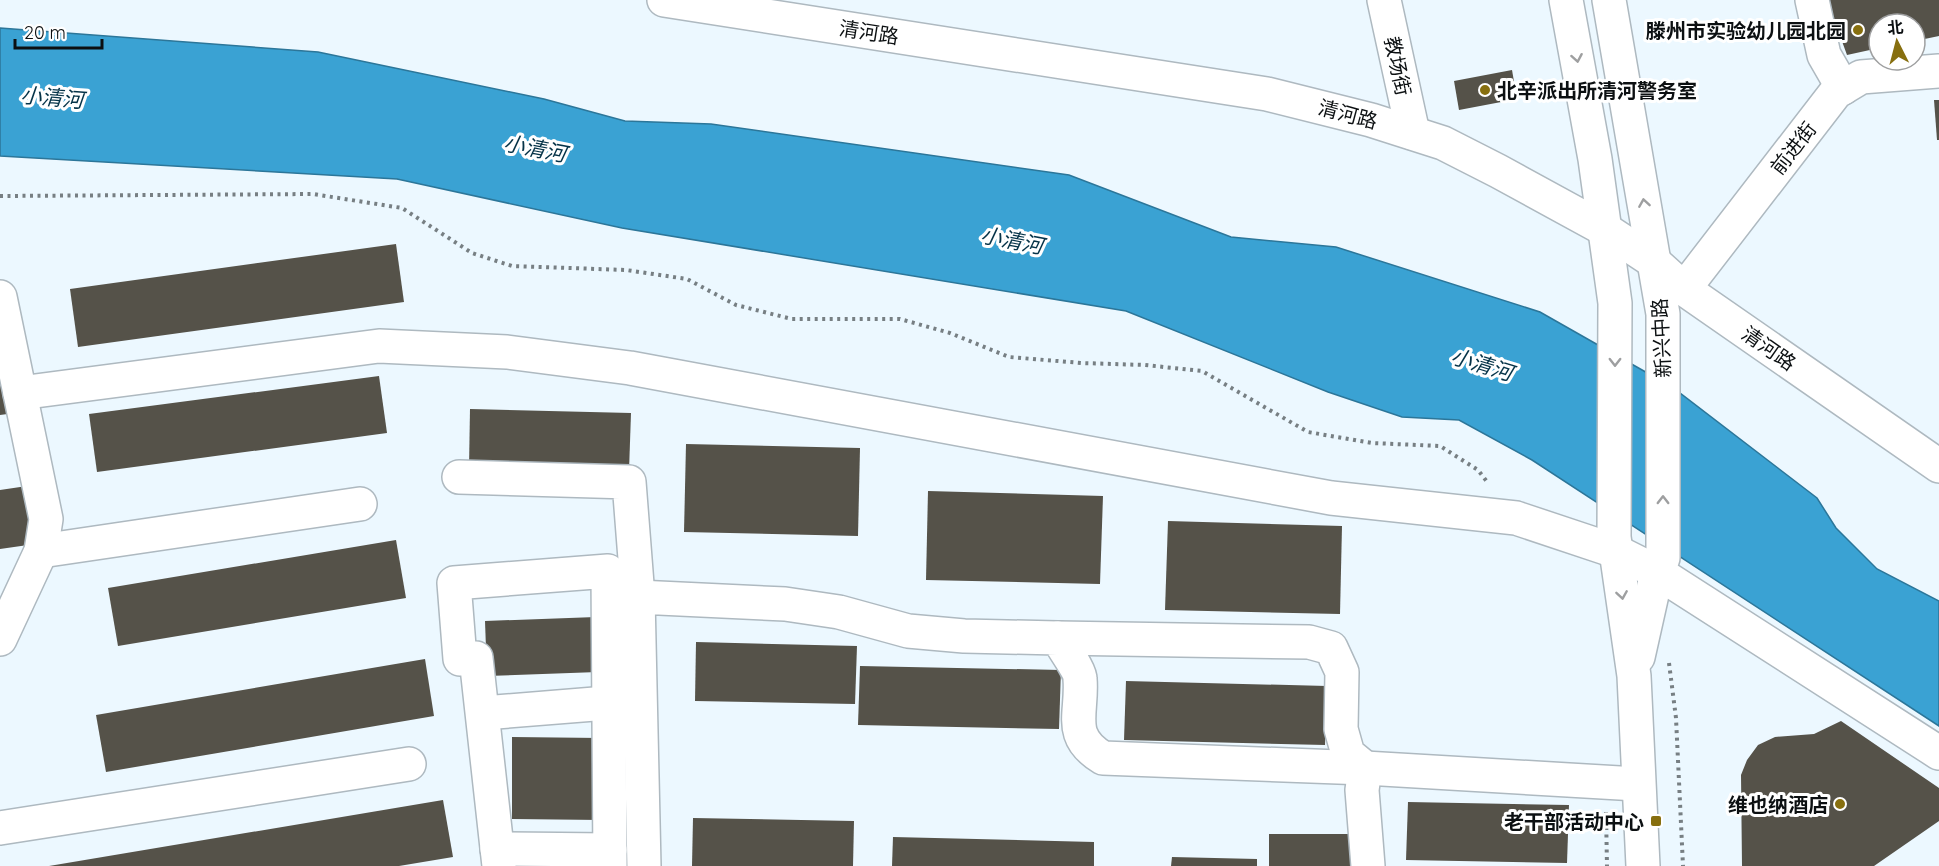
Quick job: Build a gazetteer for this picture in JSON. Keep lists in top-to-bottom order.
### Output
{
  "streets": {
    "street": [
      "清河路",
      "教场街",
      "前进街",
      "新兴中路"
    ]
  },
  "crossings": [
    ["清河路", "教场街"],
    ["清河路", "前进街"],
    ["清河路", "新兴中路"]
  ],
  "water": ["小清河"],
  "places": {
    "other": ["滕州市实验幼儿园北园", "北辛派出所清河警务室", "维也纳酒店"],
    "transit": ["老干部活动中心"]
  },
  "scale_bar": "20 m",
  "north": "top"
}
